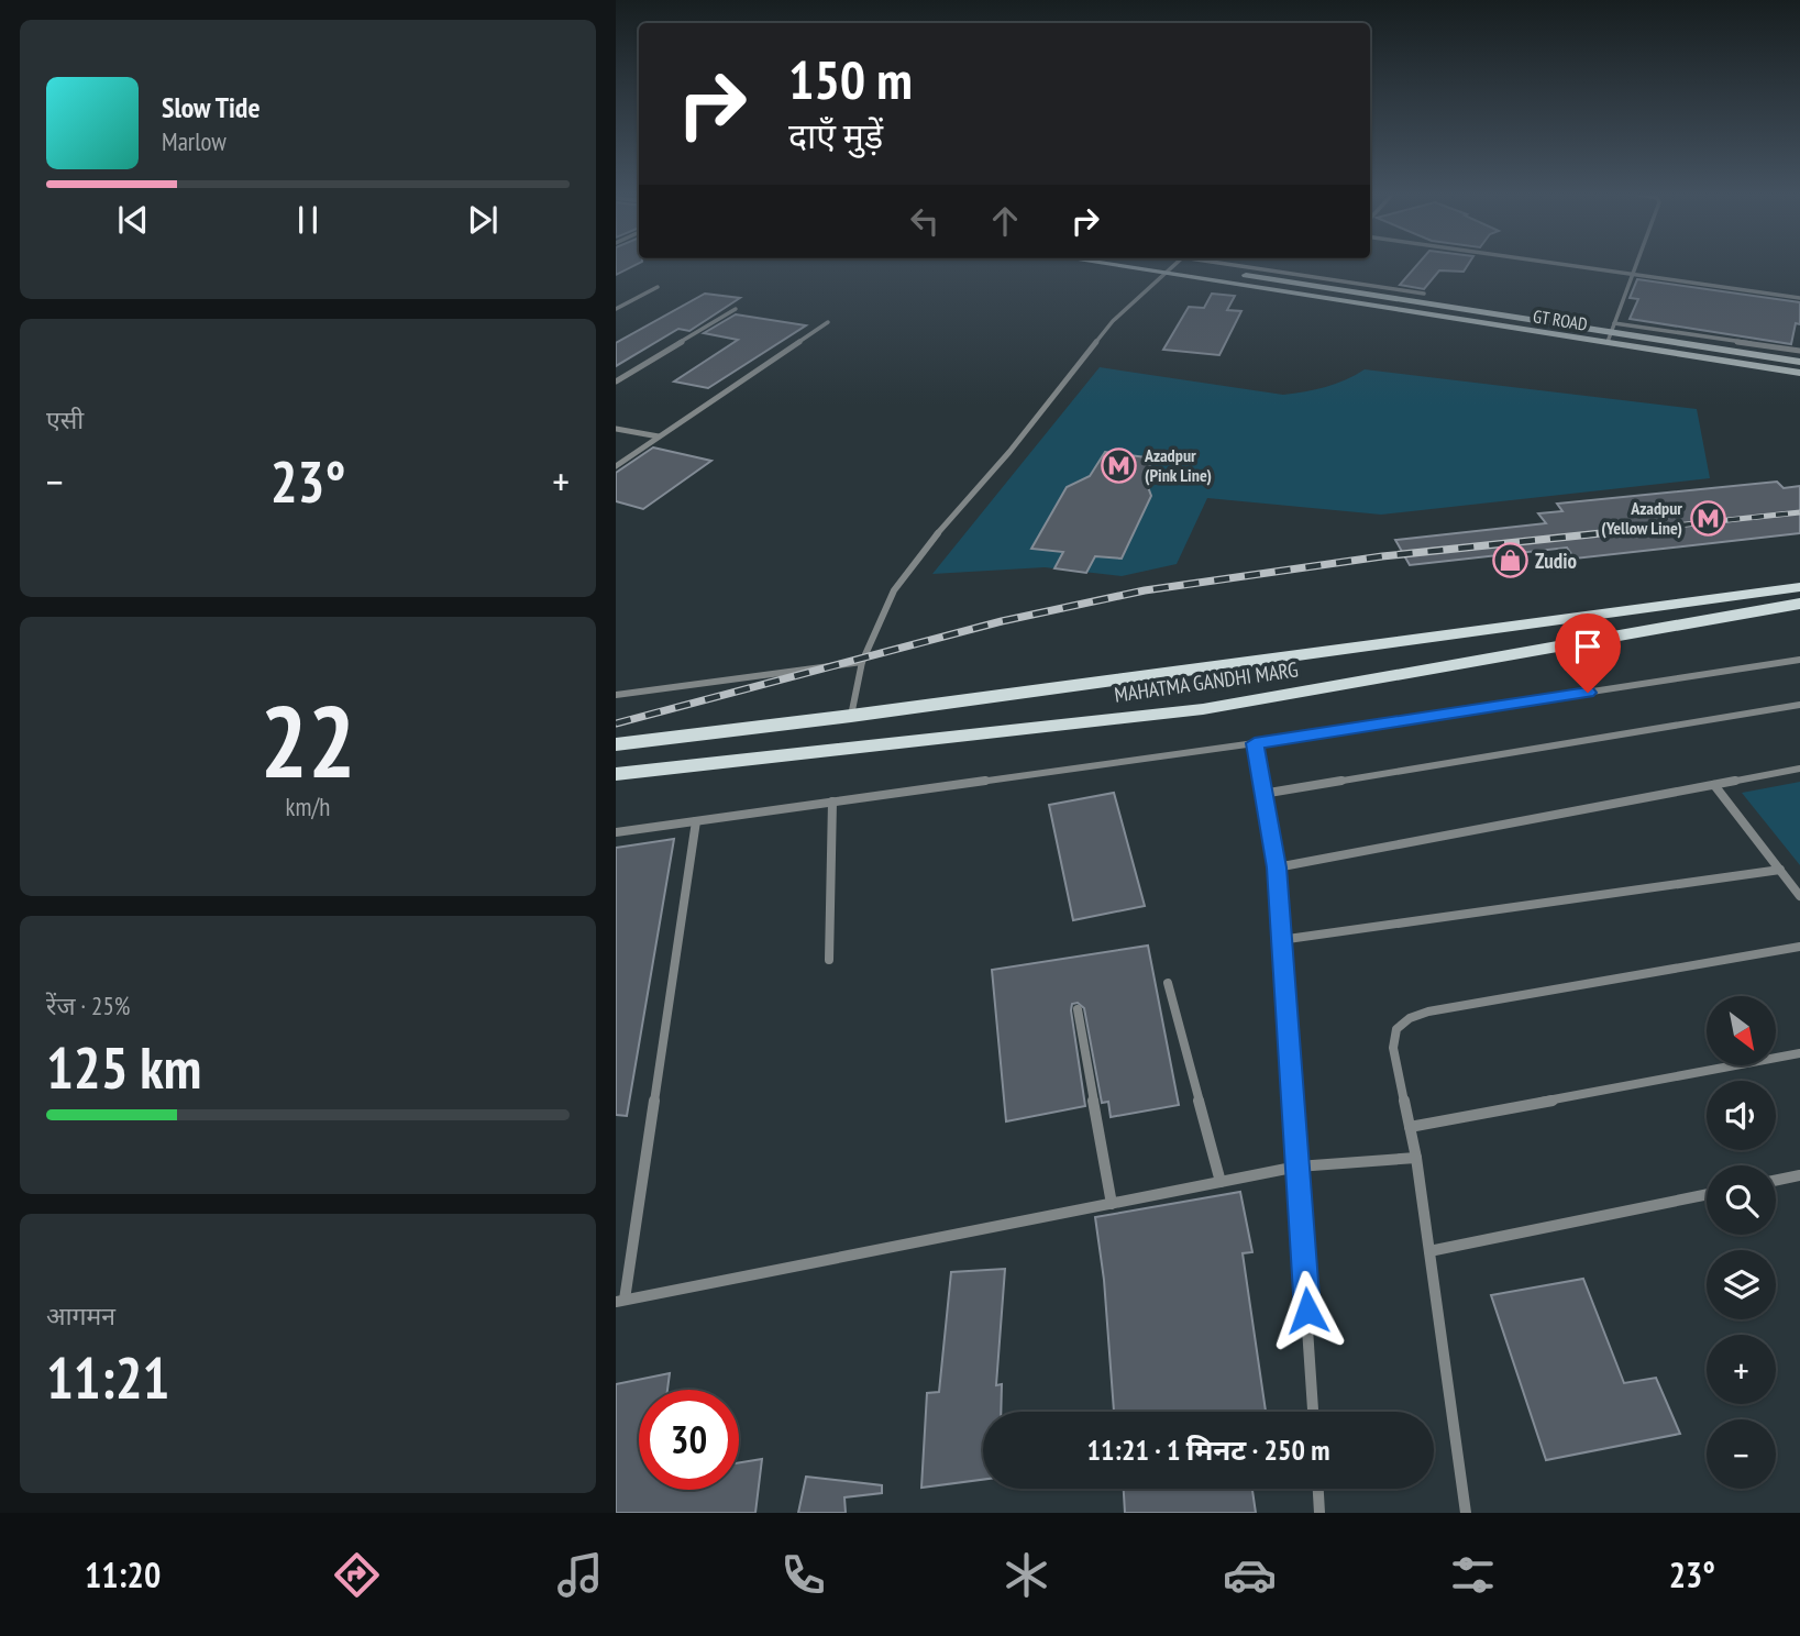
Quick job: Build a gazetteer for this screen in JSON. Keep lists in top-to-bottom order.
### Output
{
  "streets": {
    "main road": ["GT ROAD", "MAHATMA GANDHI MARG"]
  },
  "places": {
    "metro station": ["Azadpur (Pink Line)", "Azadpur (Yellow Line)"],
    "shop": ["Zudio"]
  },
  "north": "bottom right",
  "page": {
    "turn": ["150 m", "दाएँ मुड़ें"],
    "song": ["Slow Tide", "Marlow"],
    "tile": [
      "एसी",
      ["22", "km/h"],
      ["रेंज · 25%", "125 km"],
      ["आगमन", "11:21"]
    ],
    "heat": ["−", "23°", "+"],
    "map_buttons": ["+", "−"],
    "limit": "30",
    "trip": "11:21 · 1 मिनट · 250 m",
    "tabs": ["11:20", "23°"]
  }
}
